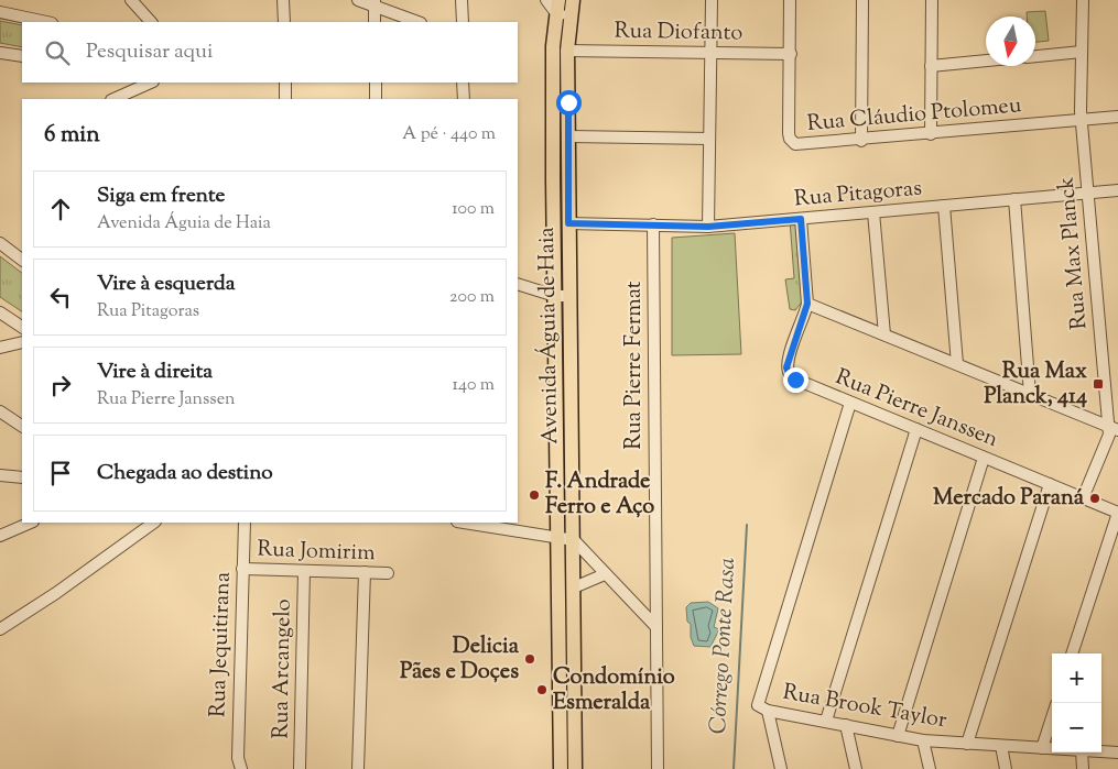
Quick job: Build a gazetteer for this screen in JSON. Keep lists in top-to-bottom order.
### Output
{
  "streets": {
    "main road": ["Avenida Águia de Haia"],
    "street": [
      "Rua Diofanto",
      "Rua Cláudio Ptolomeu",
      "Rua Pitagoras",
      "Rua Max Planck",
      "Rua Pierre Fermat",
      "Rua Pierre Janssen",
      "Rua Jomirim",
      "Rua Jequitirana",
      "Rua Arcangelo",
      "Rua Brook Taylor"
    ]
  },
  "crossings": [
    ["Rua Diofanto", "Rua Cláudio Ptolomeu"],
    ["Rua Diofanto", "Avenida Águia de Haia"],
    ["Rua Cláudio Ptolomeu", "Rua Max Planck"],
    ["Rua Pitagoras", "Rua Max Planck"],
    ["Rua Pitagoras", "Avenida Águia de Haia"],
    ["Rua Pitagoras", "Rua Pierre Fermat"],
    ["Rua Pitagoras", "Rua Pierre Janssen"],
    ["Rua Max Planck", "Rua Pierre Janssen"],
    ["Rua Pierre Janssen", "Rua Brook Taylor"],
    ["Rua Jomirim", "Rua Jequitirana"],
    ["Rua Jomirim", "Rua Arcangelo"]
  ],
  "water": ["Córrego Ponte Rasa"],
  "places": {
    "transit": ["Rua Max Planck, 414"],
    "other": [
      "F. Andrade Ferro e Aço",
      "Mercado Paraná",
      "Delicia Pães e Doçes",
      "Condomínio Esmeralda"
    ]
  },
  "north": "bottom",
  "page": {
    "search": "Pesquisar aqui",
    "heading": ["6 min", "A pé · 440 m"],
    "list": [
      ["Siga em frente", "Avenida Águia de Haia", "100 m"],
      ["Vire à esquerda", "Rua Pitagoras", "200 m"],
      ["Vire à direita", "Rua Pierre Janssen", "140 m"],
      "Chegada ao destino"
    ],
    "map_buttons": ["+", "−"]
  }
}
